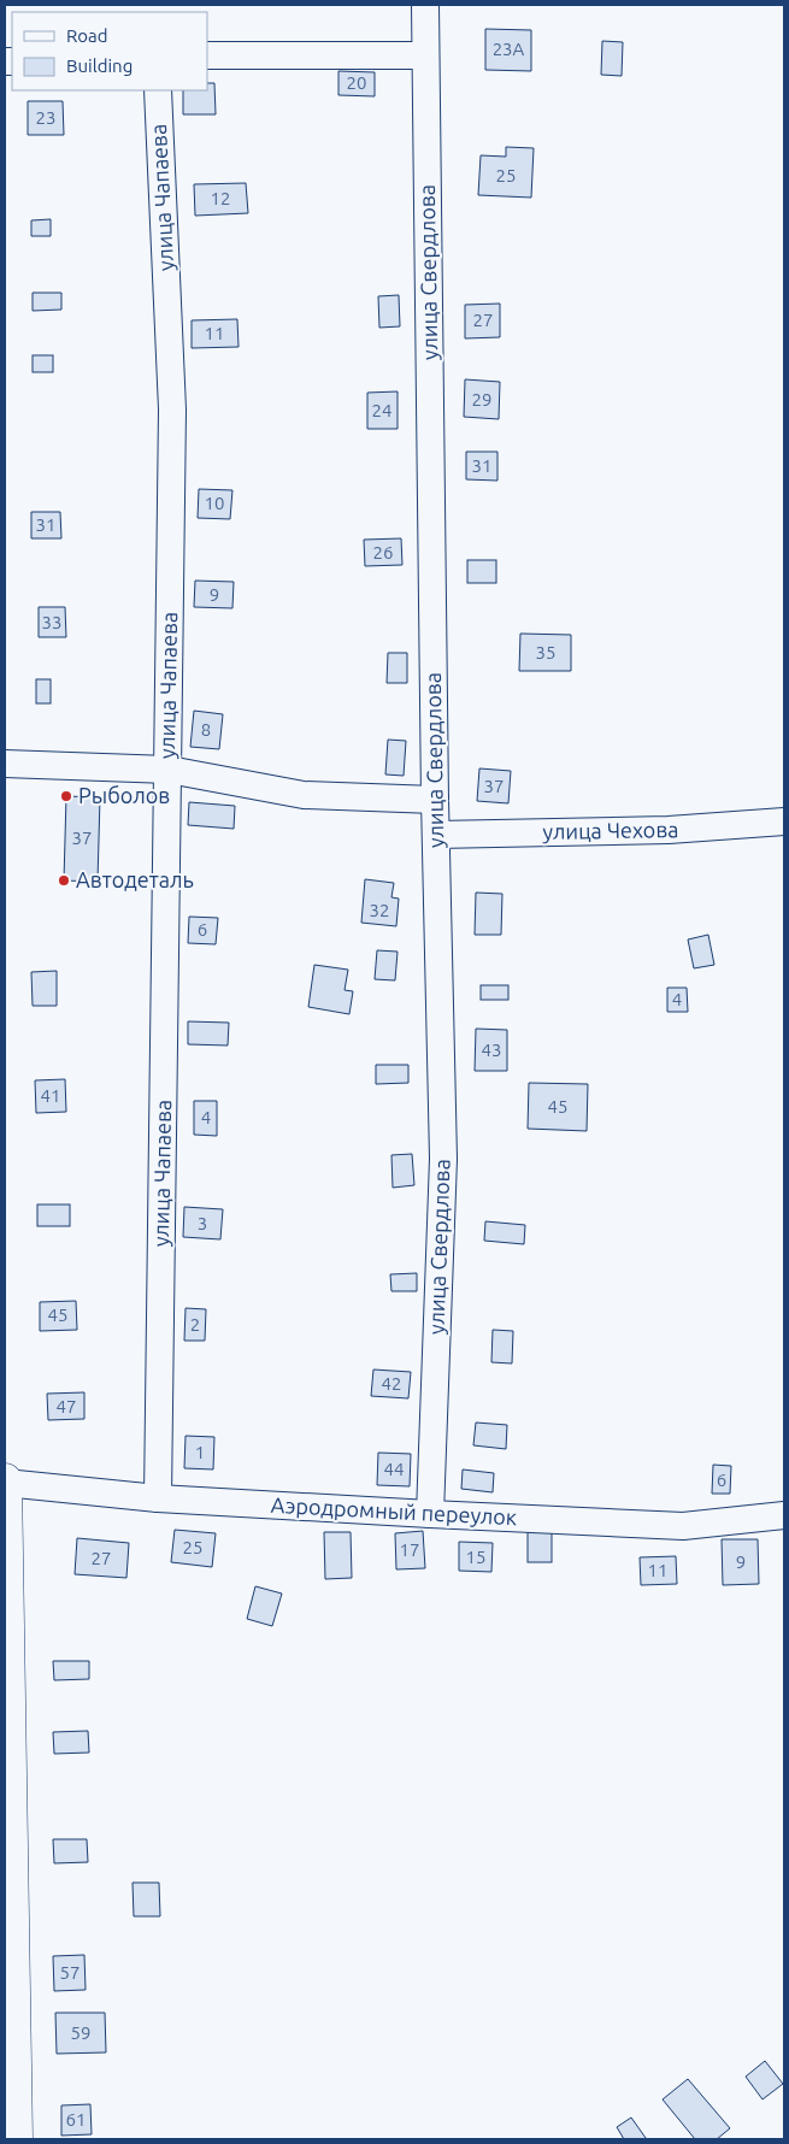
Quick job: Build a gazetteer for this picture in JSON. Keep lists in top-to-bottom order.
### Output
{
  "streets": {
    "street": [
      "улица Чапаева",
      "улица Свердлова",
      "улица Чехова",
      "Аэродромный переулок"
    ]
  },
  "crossings": [
    ["улица Чапаева", "Аэродромный переулок"],
    ["улица Свердлова", "улица Чехова"],
    ["улица Свердлова", "Аэродромный переулок"]
  ],
  "places": ["Рыболов", "Автодеталь"],
  "house_numbers": [
    "23А",
    "20",
    "23",
    "25",
    "12",
    "27",
    "11",
    "29",
    "24",
    "31",
    "10",
    "31",
    "26",
    "9",
    "33",
    "35",
    "8",
    "37",
    "37",
    "32",
    "6",
    "4",
    "43",
    "41",
    "45",
    "4",
    "3",
    "45",
    "2",
    "42",
    "47",
    "1",
    "44",
    "6",
    "25",
    "17",
    "15",
    "27",
    "9",
    "11",
    "57",
    "59",
    "61"
  ],
  "legend": ["Road", "Building"]
}
